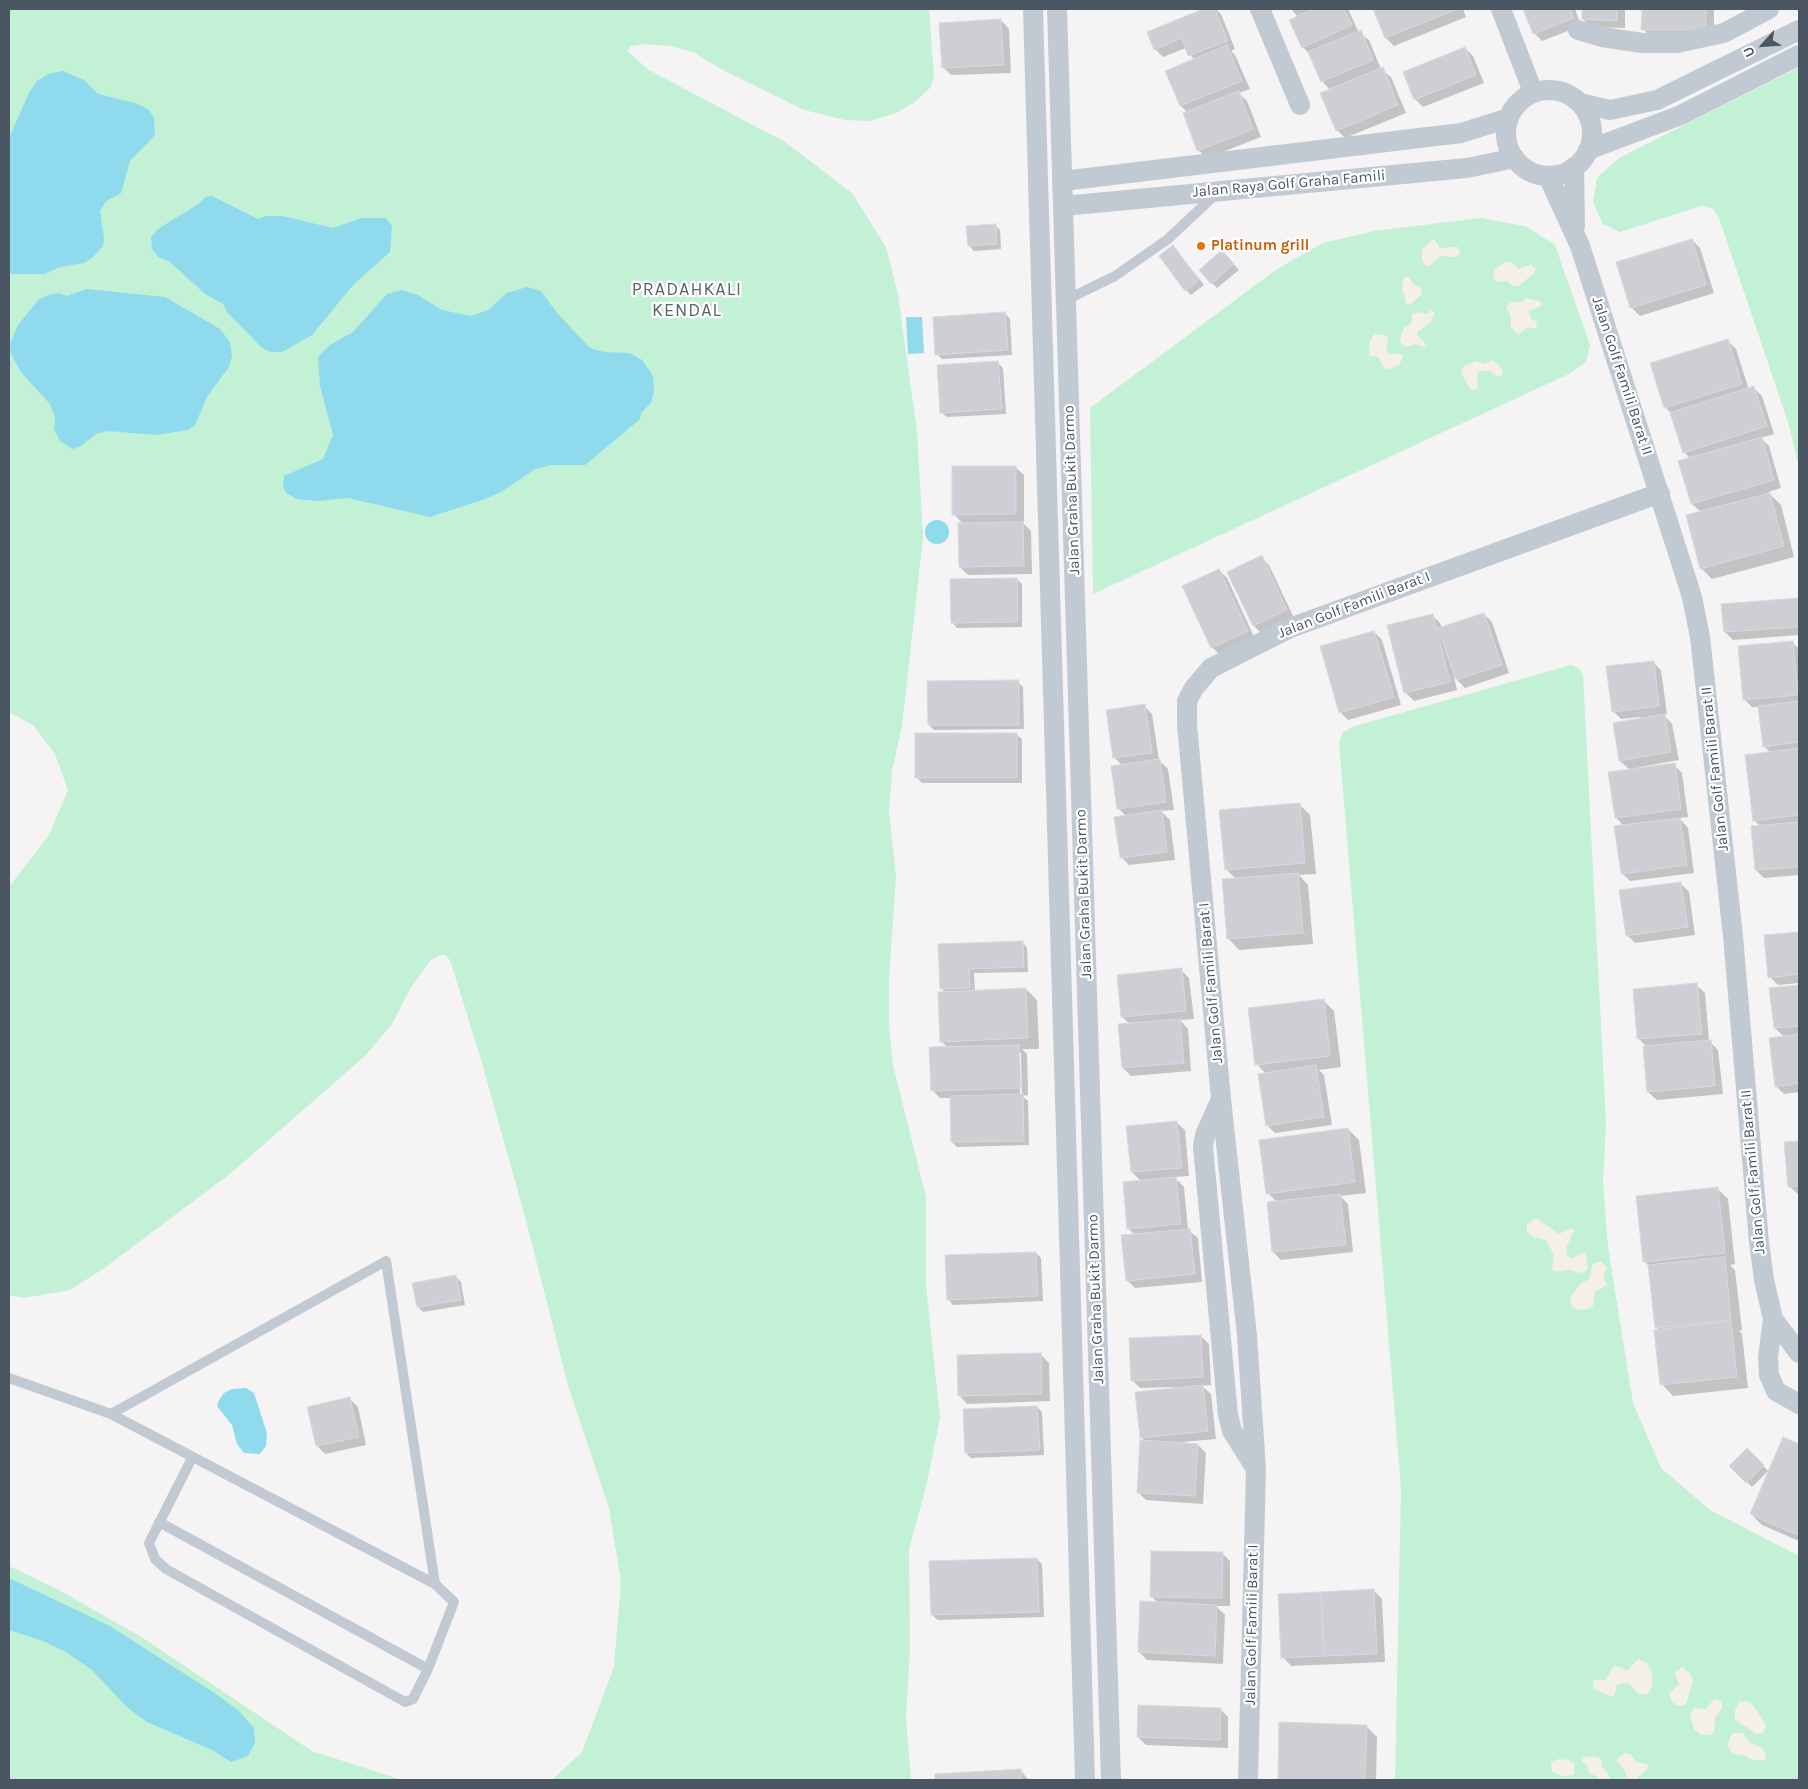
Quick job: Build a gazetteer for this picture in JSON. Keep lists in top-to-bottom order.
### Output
{
  "streets": {
    "street": [
      "Jalan Raya Golf Graha Famili",
      "Jalan Golf Famili Barat II",
      "Jalan Graha Bukit Darmo",
      "Jalan Golf Famili Barat I"
    ]
  },
  "crossings": [
    ["Jalan Raya Golf Graha Famili", "Jalan Golf Famili Barat II"],
    ["Jalan Raya Golf Graha Famili", "Jalan Graha Bukit Darmo"],
    ["Jalan Golf Famili Barat II", "Jalan Golf Famili Barat I"]
  ],
  "districts": ["PRADAHKALI KENDAL"],
  "places": ["Platinum grill"],
  "north": "bottom left"
}
